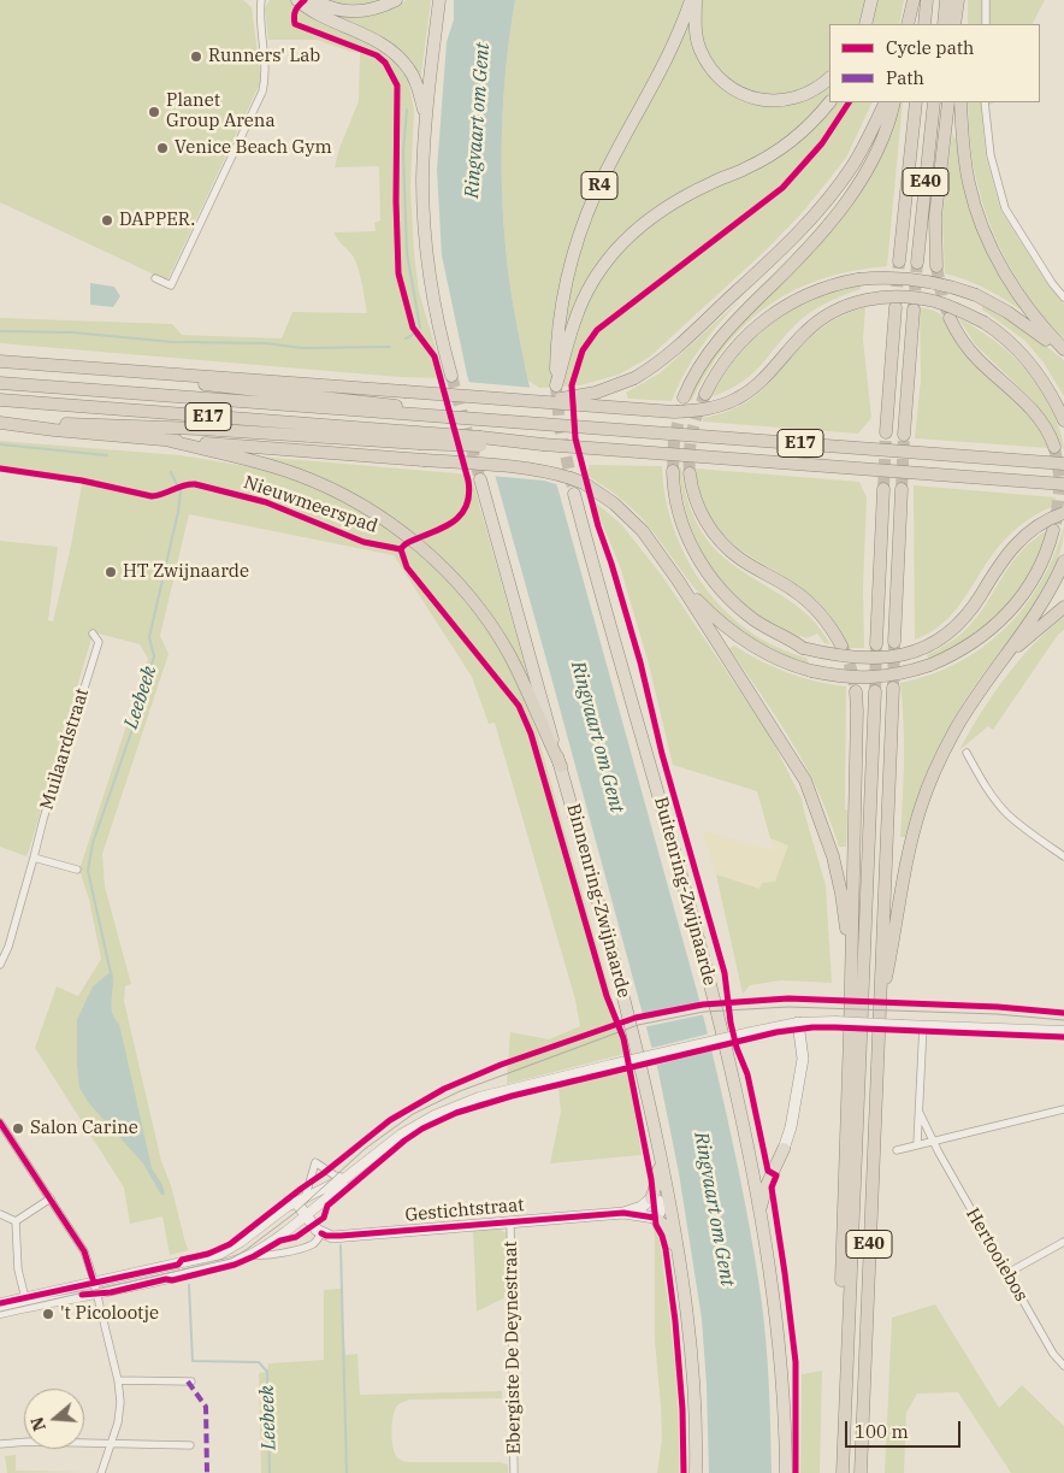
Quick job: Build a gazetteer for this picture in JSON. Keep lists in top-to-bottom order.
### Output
{
  "streets": {
    "highway": [
      "E40",
      "R4",
      "E17",
      "Buitenring-Zwijnaarde",
      "Binnenring-Zwijnaarde"
    ],
    "main road": ["Gestichtstraat"],
    "street": ["Muilaardstraat", "Hertooiebos", "Ebergiste De Deynestraat"],
    "cycle path": ["Nieuwmeerspad"]
  },
  "crossings": [
    ["Gestichtstraat", "Ebergiste De Deynestraat"]
  ],
  "water": ["Ringvaart om Gent", "Leebeek"],
  "places": [
    "Runners' Lab",
    "Planet Group Arena",
    "Venice Beach Gym",
    "DAPPER.",
    "HT Zwijnaarde",
    "Salon Carine",
    "'t Picolootje"
  ],
  "legend": ["Cycle path", "Path"],
  "scale_bar": "100 m",
  "north": "left"
}
